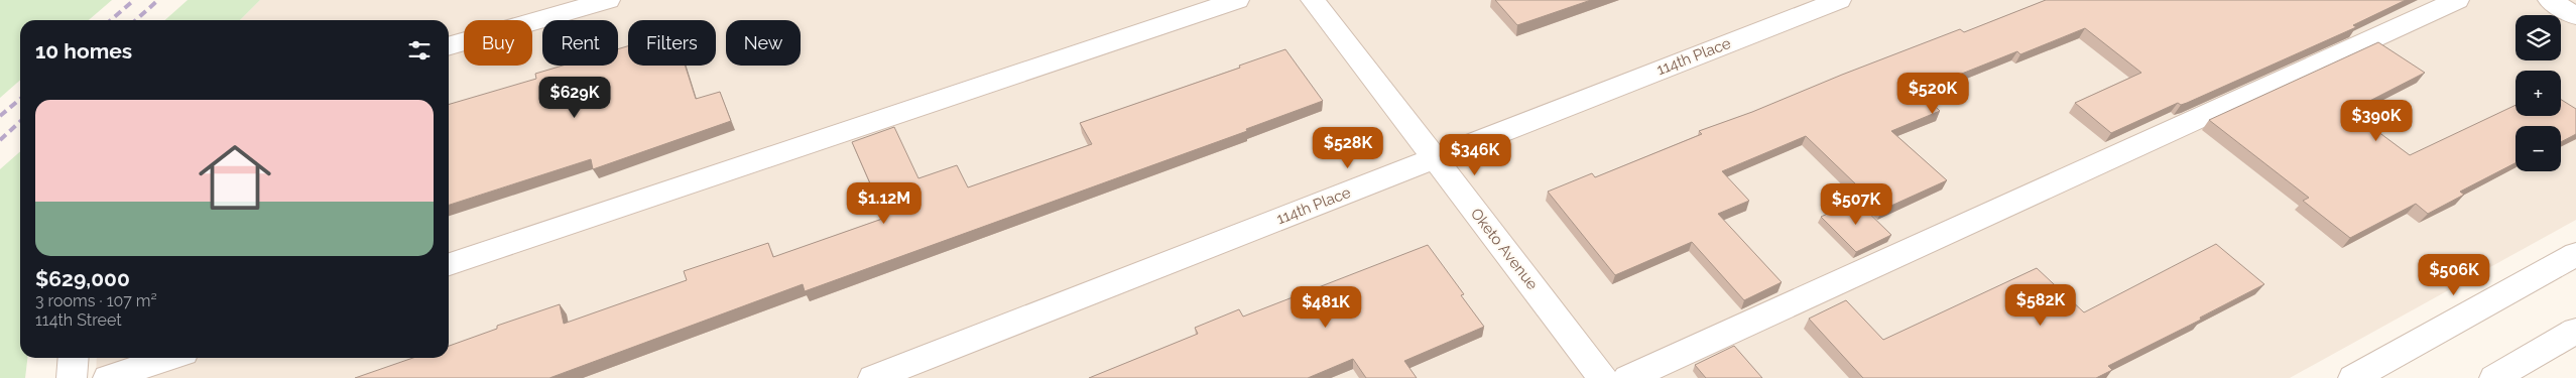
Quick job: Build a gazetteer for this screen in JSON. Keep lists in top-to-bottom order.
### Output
{
  "streets": {
    "street": ["114th Place", "Oketo Avenue"]
  },
  "crossings": [
    ["114th Place", "Oketo Avenue"]
  ],
  "page": {
    "map_buttons": ["+", "−"],
    "chip": [
      "Buy",
      "Rent",
      "Filters",
      "New"
    ],
    "heading": "10 homes",
    "price": [
      "$520K",
      "$629K",
      "$390K",
      "$528K",
      "$346K",
      "$1.12M",
      "$507K",
      "$506K",
      "$582K",
      "$481K"
    ],
    "list": [
      {
        "name": "$629,000",
        "note": "3 rooms · 107 m² · 114th Street"
      }
    ]
  }
}
